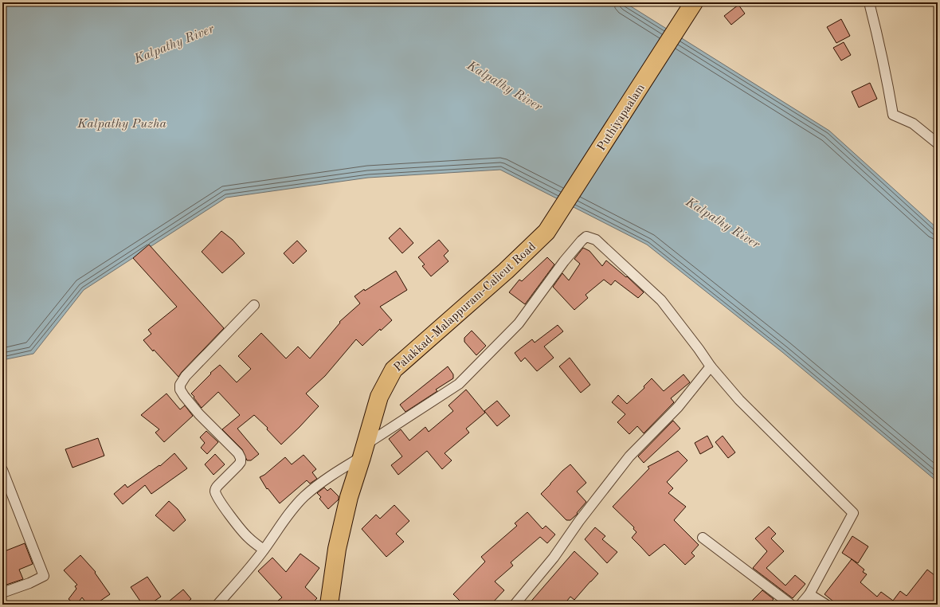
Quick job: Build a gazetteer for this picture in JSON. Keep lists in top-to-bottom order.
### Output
{
  "streets": {
    "highway": ["Puthiyapaalam", "Palakkad-Malappuram-Calicut Road"]
  },
  "crossings": [
    ["Puthiyapaalam", "Palakkad-Malappuram-Calicut Road"]
  ],
  "water": ["Kalpathy River", "Kalpathy Puzha"]
}
